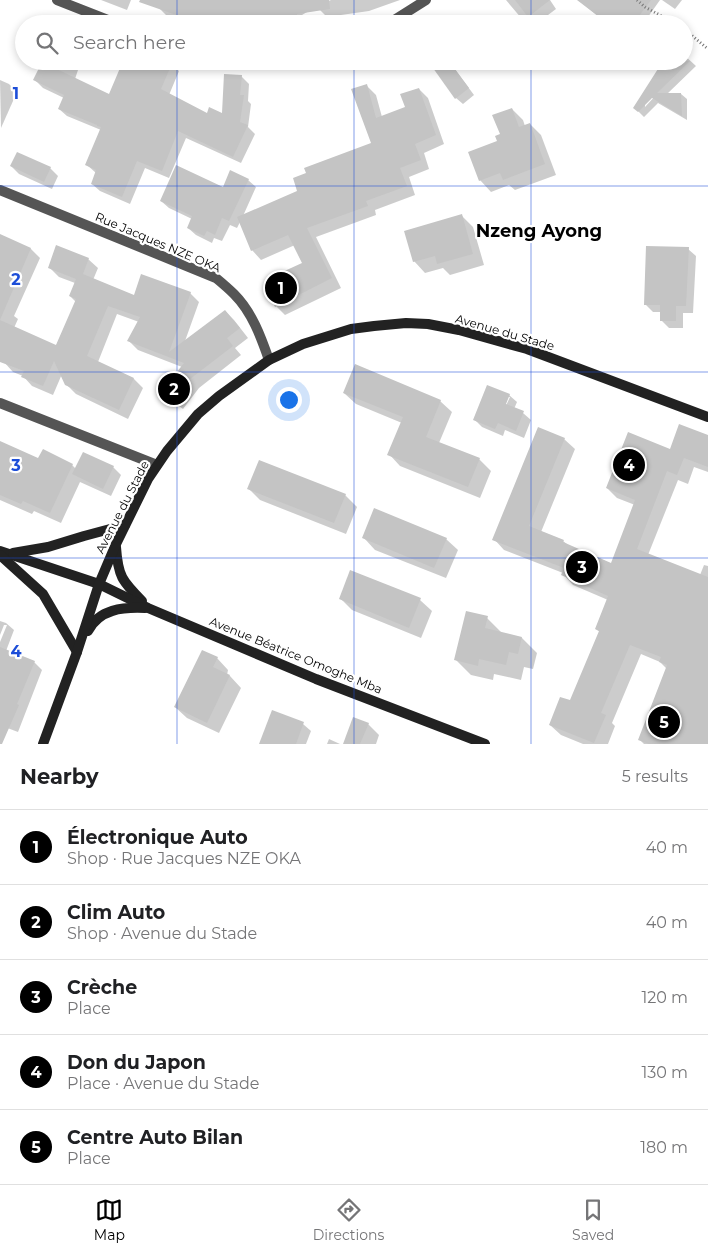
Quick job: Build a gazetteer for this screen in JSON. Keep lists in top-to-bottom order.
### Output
{
  "streets": {
    "main road": ["Avenue du Stade", "Avenue Béatrice Omoghe Mba"],
    "street": ["Rue Jacques NZE OKA"]
  },
  "crossings": [
    ["Rue Jacques NZE OKA", "Avenue du Stade"],
    ["Avenue du Stade", "Avenue Béatrice Omoghe Mba"]
  ],
  "districts": ["Nzeng Ayong"],
  "page": {
    "search": "Search here",
    "pins": [
      "1",
      "2",
      "4",
      "3",
      "5"
    ],
    "heading": ["Nearby", "5 results"],
    "list": [
      {
        "mark": "1",
        "name": "Électronique Auto",
        "note": "Shop · Rue Jacques NZE OKA",
        "value": "40 m"
      },
      {
        "mark": "2",
        "name": "Clim Auto",
        "note": "Shop · Avenue du Stade",
        "value": "40 m"
      },
      {
        "mark": "3",
        "name": "Crèche",
        "note": "Place",
        "value": "120 m"
      },
      {
        "mark": "4",
        "name": "Don du Japon",
        "note": "Place · Avenue du Stade",
        "value": "130 m"
      },
      {
        "mark": "5",
        "name": "Centre Auto Bilan",
        "note": "Place",
        "value": "180 m"
      }
    ],
    "nav": ["Map", "Directions", "Saved"]
  },
  "grid": {
    "rows": [
      "1",
      "2",
      "3",
      "4"
    ]
  }
}
